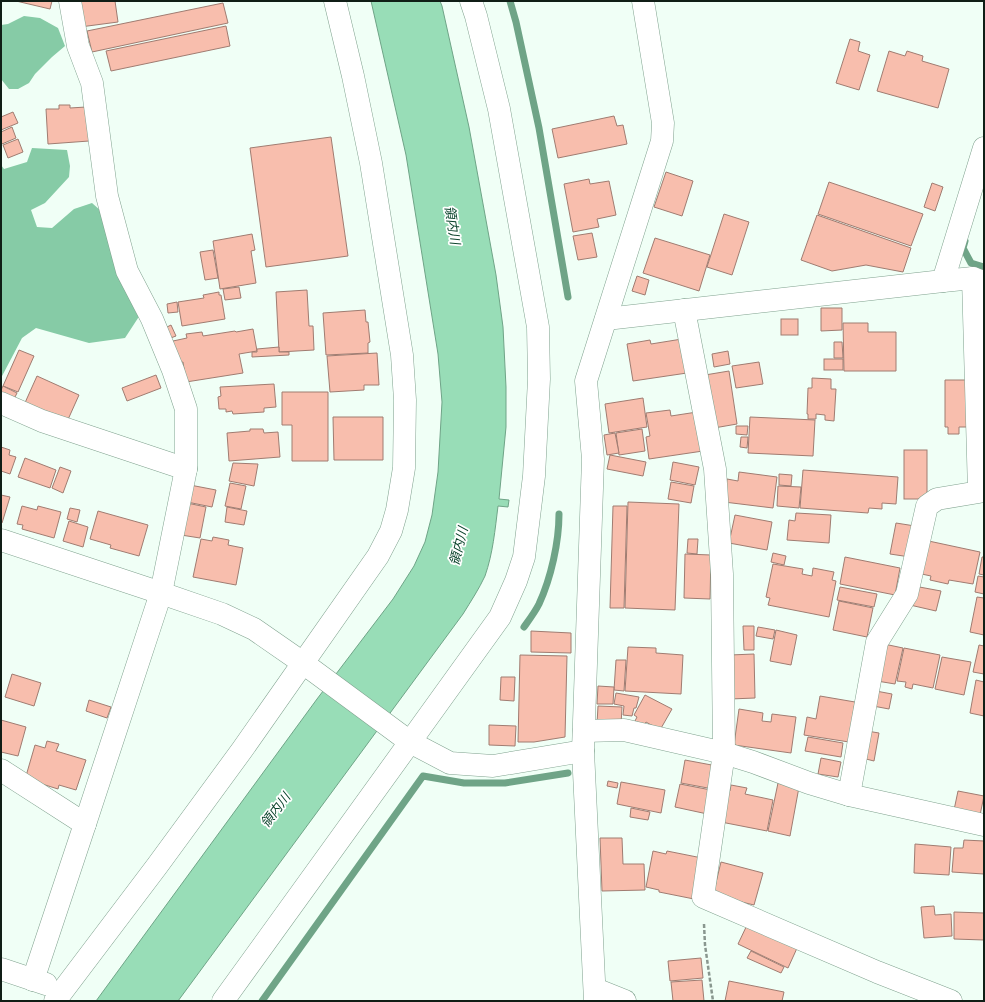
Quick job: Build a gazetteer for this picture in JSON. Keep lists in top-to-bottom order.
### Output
{
  "water": ["領内川"]
}
